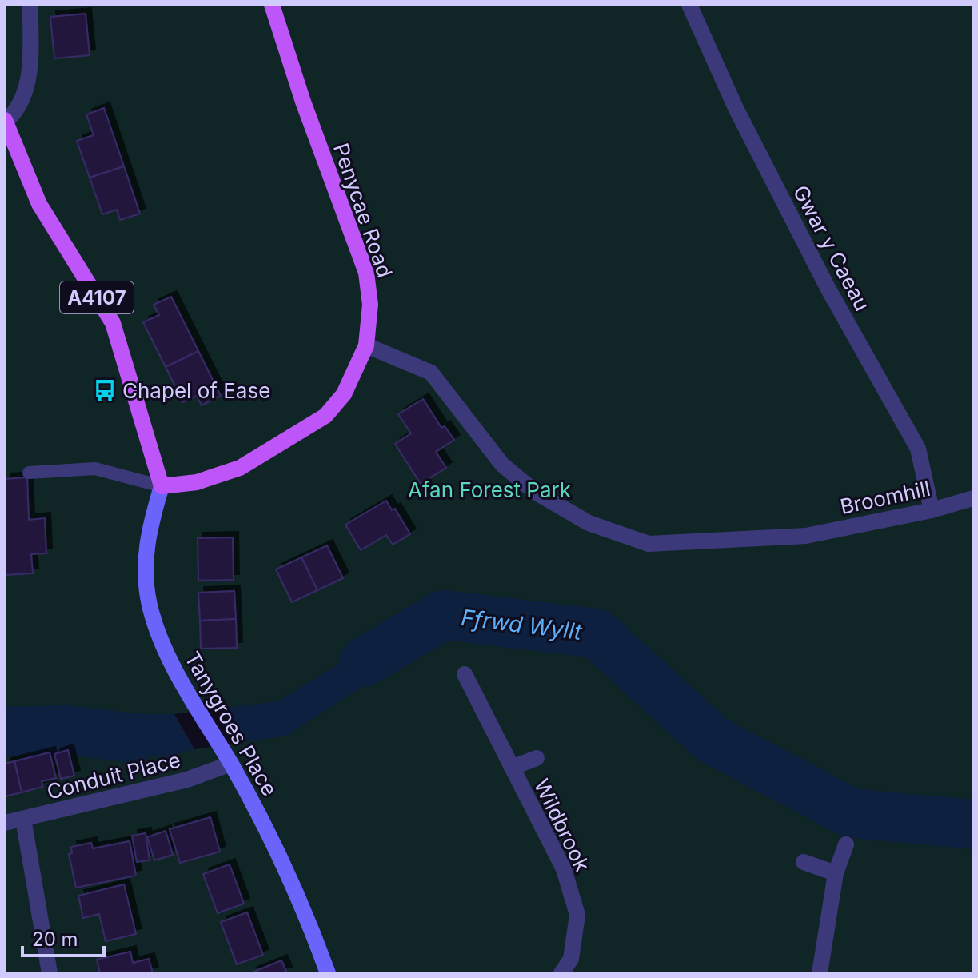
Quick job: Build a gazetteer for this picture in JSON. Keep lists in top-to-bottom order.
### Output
{
  "streets": {
    "main road": ["Penycae Road", "A4107"],
    "street": [
      "Gwar y Caeau",
      "Broomhill",
      "Tanygroes Place",
      "Conduit Place",
      "Wildbrook"
    ]
  },
  "crossings": [
    ["Penycae Road", "A4107"],
    ["Penycae Road", "Broomhill"],
    ["Penycae Road", "Tanygroes Place"],
    ["Gwar y Caeau", "Broomhill"],
    ["A4107", "Tanygroes Place"],
    ["Tanygroes Place", "Conduit Place"]
  ],
  "water": ["Ffrwd Wyllt"],
  "parks": ["Afan Forest Park"],
  "places": {
    "bus stop": ["Chapel of Ease"]
  },
  "scale_bar": "20 m"
}
